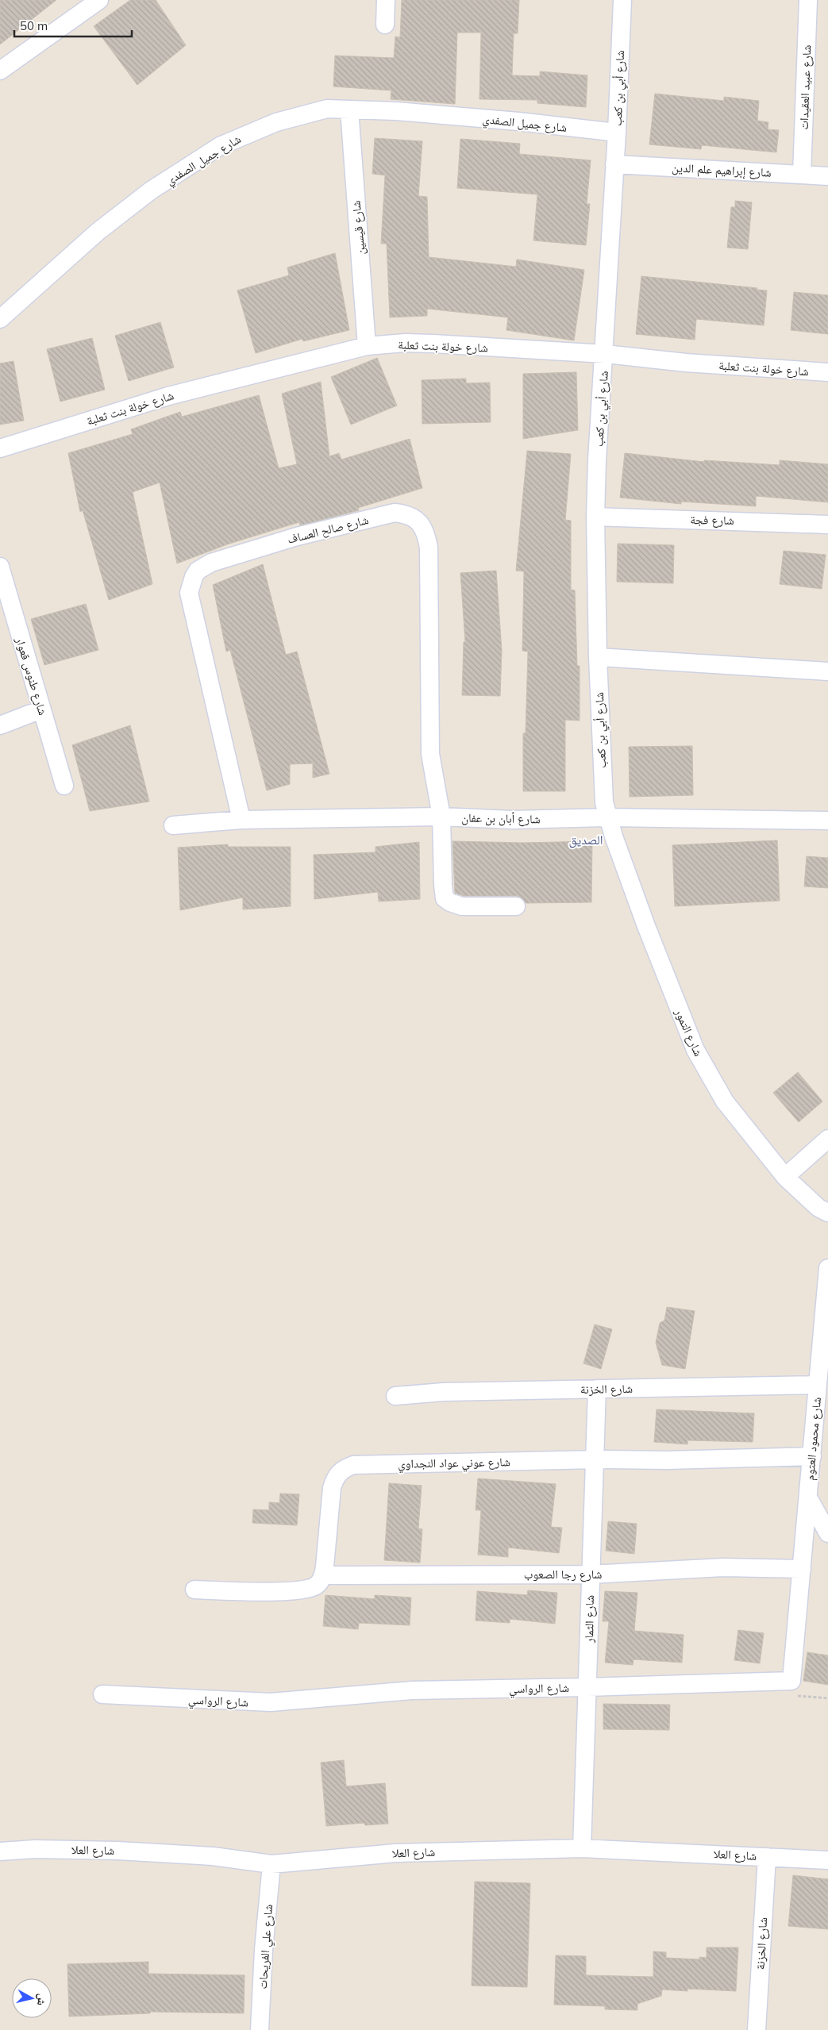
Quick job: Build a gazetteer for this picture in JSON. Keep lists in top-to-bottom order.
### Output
{
  "streets": {
    "street": [
      "شارع عبيد العقيدات",
      "شارع أبي بن كعب",
      "شارع جميل الصفدي",
      "شارع إبراهيم علم الدين",
      "شارع قيسين",
      "شارع خولة بنت ثعلبة",
      "شارع فجة",
      "شارع صالح العساف",
      "شارع طنوس قعوار",
      "شارع أبان بن عفان",
      "شارع التمور",
      "شارع الخزنة",
      "شارع محمود العتوم",
      "شارع عوني عواد النجداوي",
      "شارع رجا الصعوب",
      "شارع الثمار",
      "شارع الرواسي",
      "شارع العلا",
      "شارع علي الفريحات"
    ]
  },
  "crossings": [
    ["شارع عبيد العقيدات", "شارع إبراهيم علم الدين"],
    ["شارع أبي بن كعب", "شارع جميل الصفدي"],
    ["شارع أبي بن كعب", "شارع إبراهيم علم الدين"],
    ["شارع أبي بن كعب", "شارع خولة بنت ثعلبة"],
    ["شارع أبي بن كعب", "شارع فجة"],
    ["شارع أبي بن كعب", "شارع أبان بن عفان"],
    ["شارع أبي بن كعب", "شارع التمور"],
    ["شارع جميل الصفدي", "شارع قيسين"],
    ["شارع قيسين", "شارع خولة بنت ثعلبة"],
    ["شارع صالح العساف", "شارع أبان بن عفان"],
    ["شارع أبان بن عفان", "شارع التمور"],
    ["شارع الخزنة", "شارع محمود العتوم"],
    ["شارع الخزنة", "شارع الثمار"],
    ["شارع الخزنة", "شارع العلا"],
    ["شارع محمود العتوم", "شارع عوني عواد النجداوي"],
    ["شارع عوني عواد النجداوي", "شارع رجا الصعوب"],
    ["شارع عوني عواد النجداوي", "شارع الثمار"],
    ["شارع رجا الصعوب", "شارع الثمار"],
    ["شارع الثمار", "شارع الرواسي"],
    ["شارع الثمار", "شارع العلا"],
    ["شارع العلا", "شارع علي الفريحات"]
  ],
  "districts": ["الصديق"],
  "scale_bar": "50 m",
  "north": "right"
}
